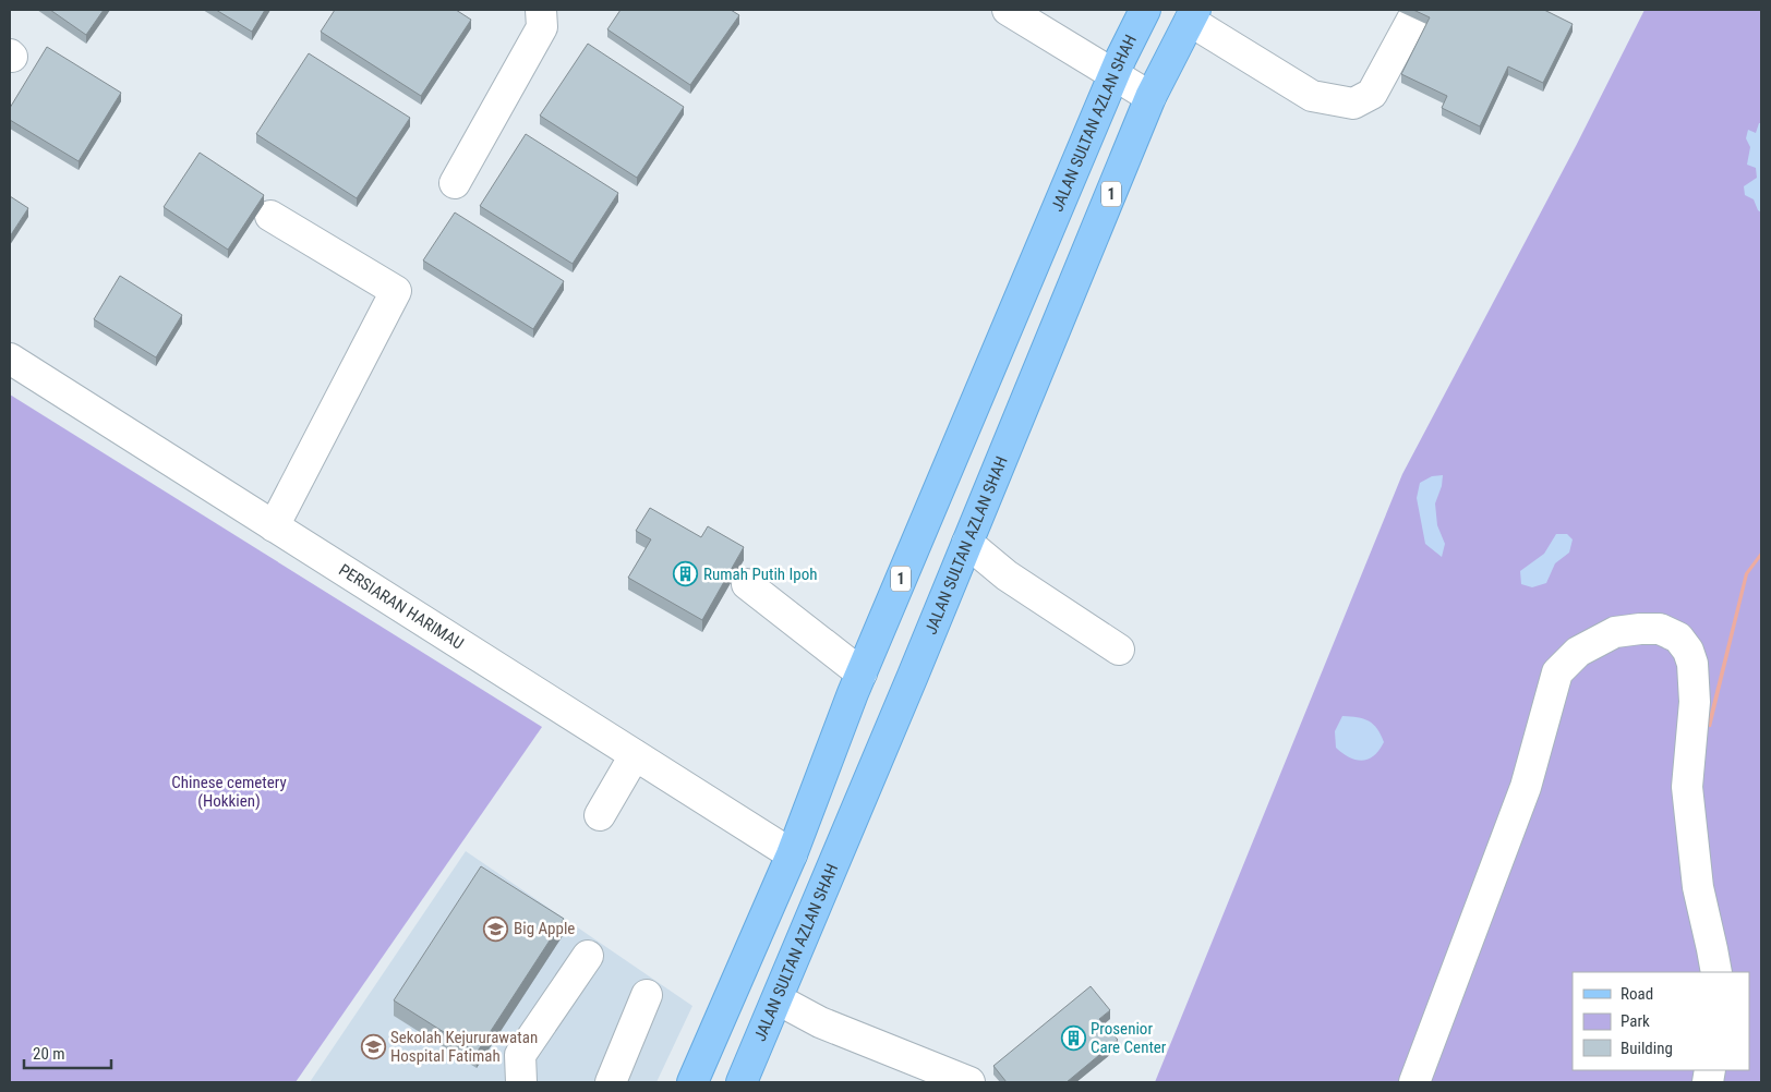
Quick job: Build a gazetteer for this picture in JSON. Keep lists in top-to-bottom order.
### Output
{
  "streets": {
    "main road": ["JALAN SULTAN AZLAN SHAH", "1"],
    "street": ["PERSIARAN HARIMAU"]
  },
  "crossings": [
    ["JALAN SULTAN AZLAN SHAH", "PERSIARAN HARIMAU"]
  ],
  "parks": ["Chinese cemetery (Hokkien)"],
  "places": {
    "building": ["Rumah Putih Ipoh", "Prosenior Care Center"],
    "school or university": ["Big Apple", "Sekolah Kejururawatan Hospital Fatimah"]
  },
  "legend": ["Road", "Park", "Building"],
  "scale_bar": "20 m"
}
